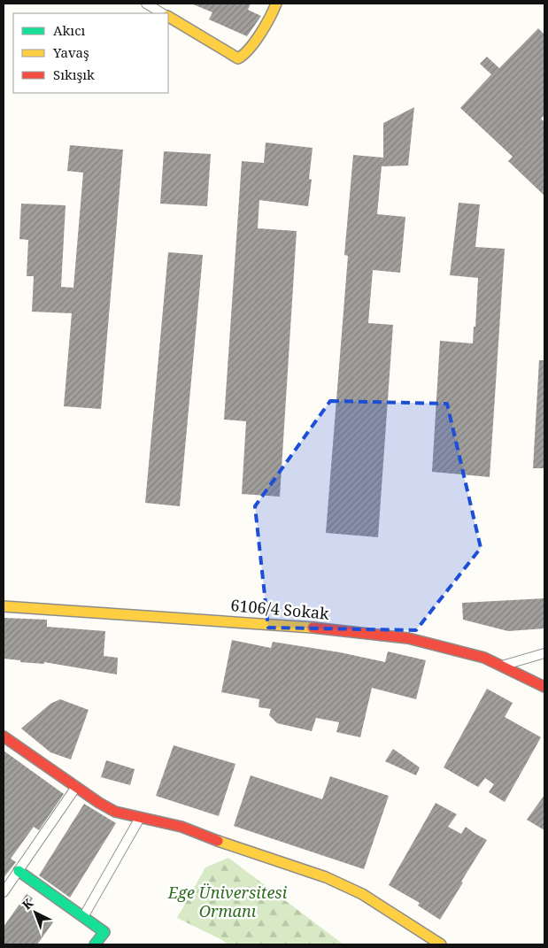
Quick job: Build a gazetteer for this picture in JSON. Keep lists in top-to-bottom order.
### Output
{
  "streets": {
    "street": ["6106/4 Sokak"]
  },
  "parks": ["Ege Üniversitesi Ormanı"],
  "legend": ["Akıcı", "Yavaş", "Sıkışık"],
  "north": "top left"
}
